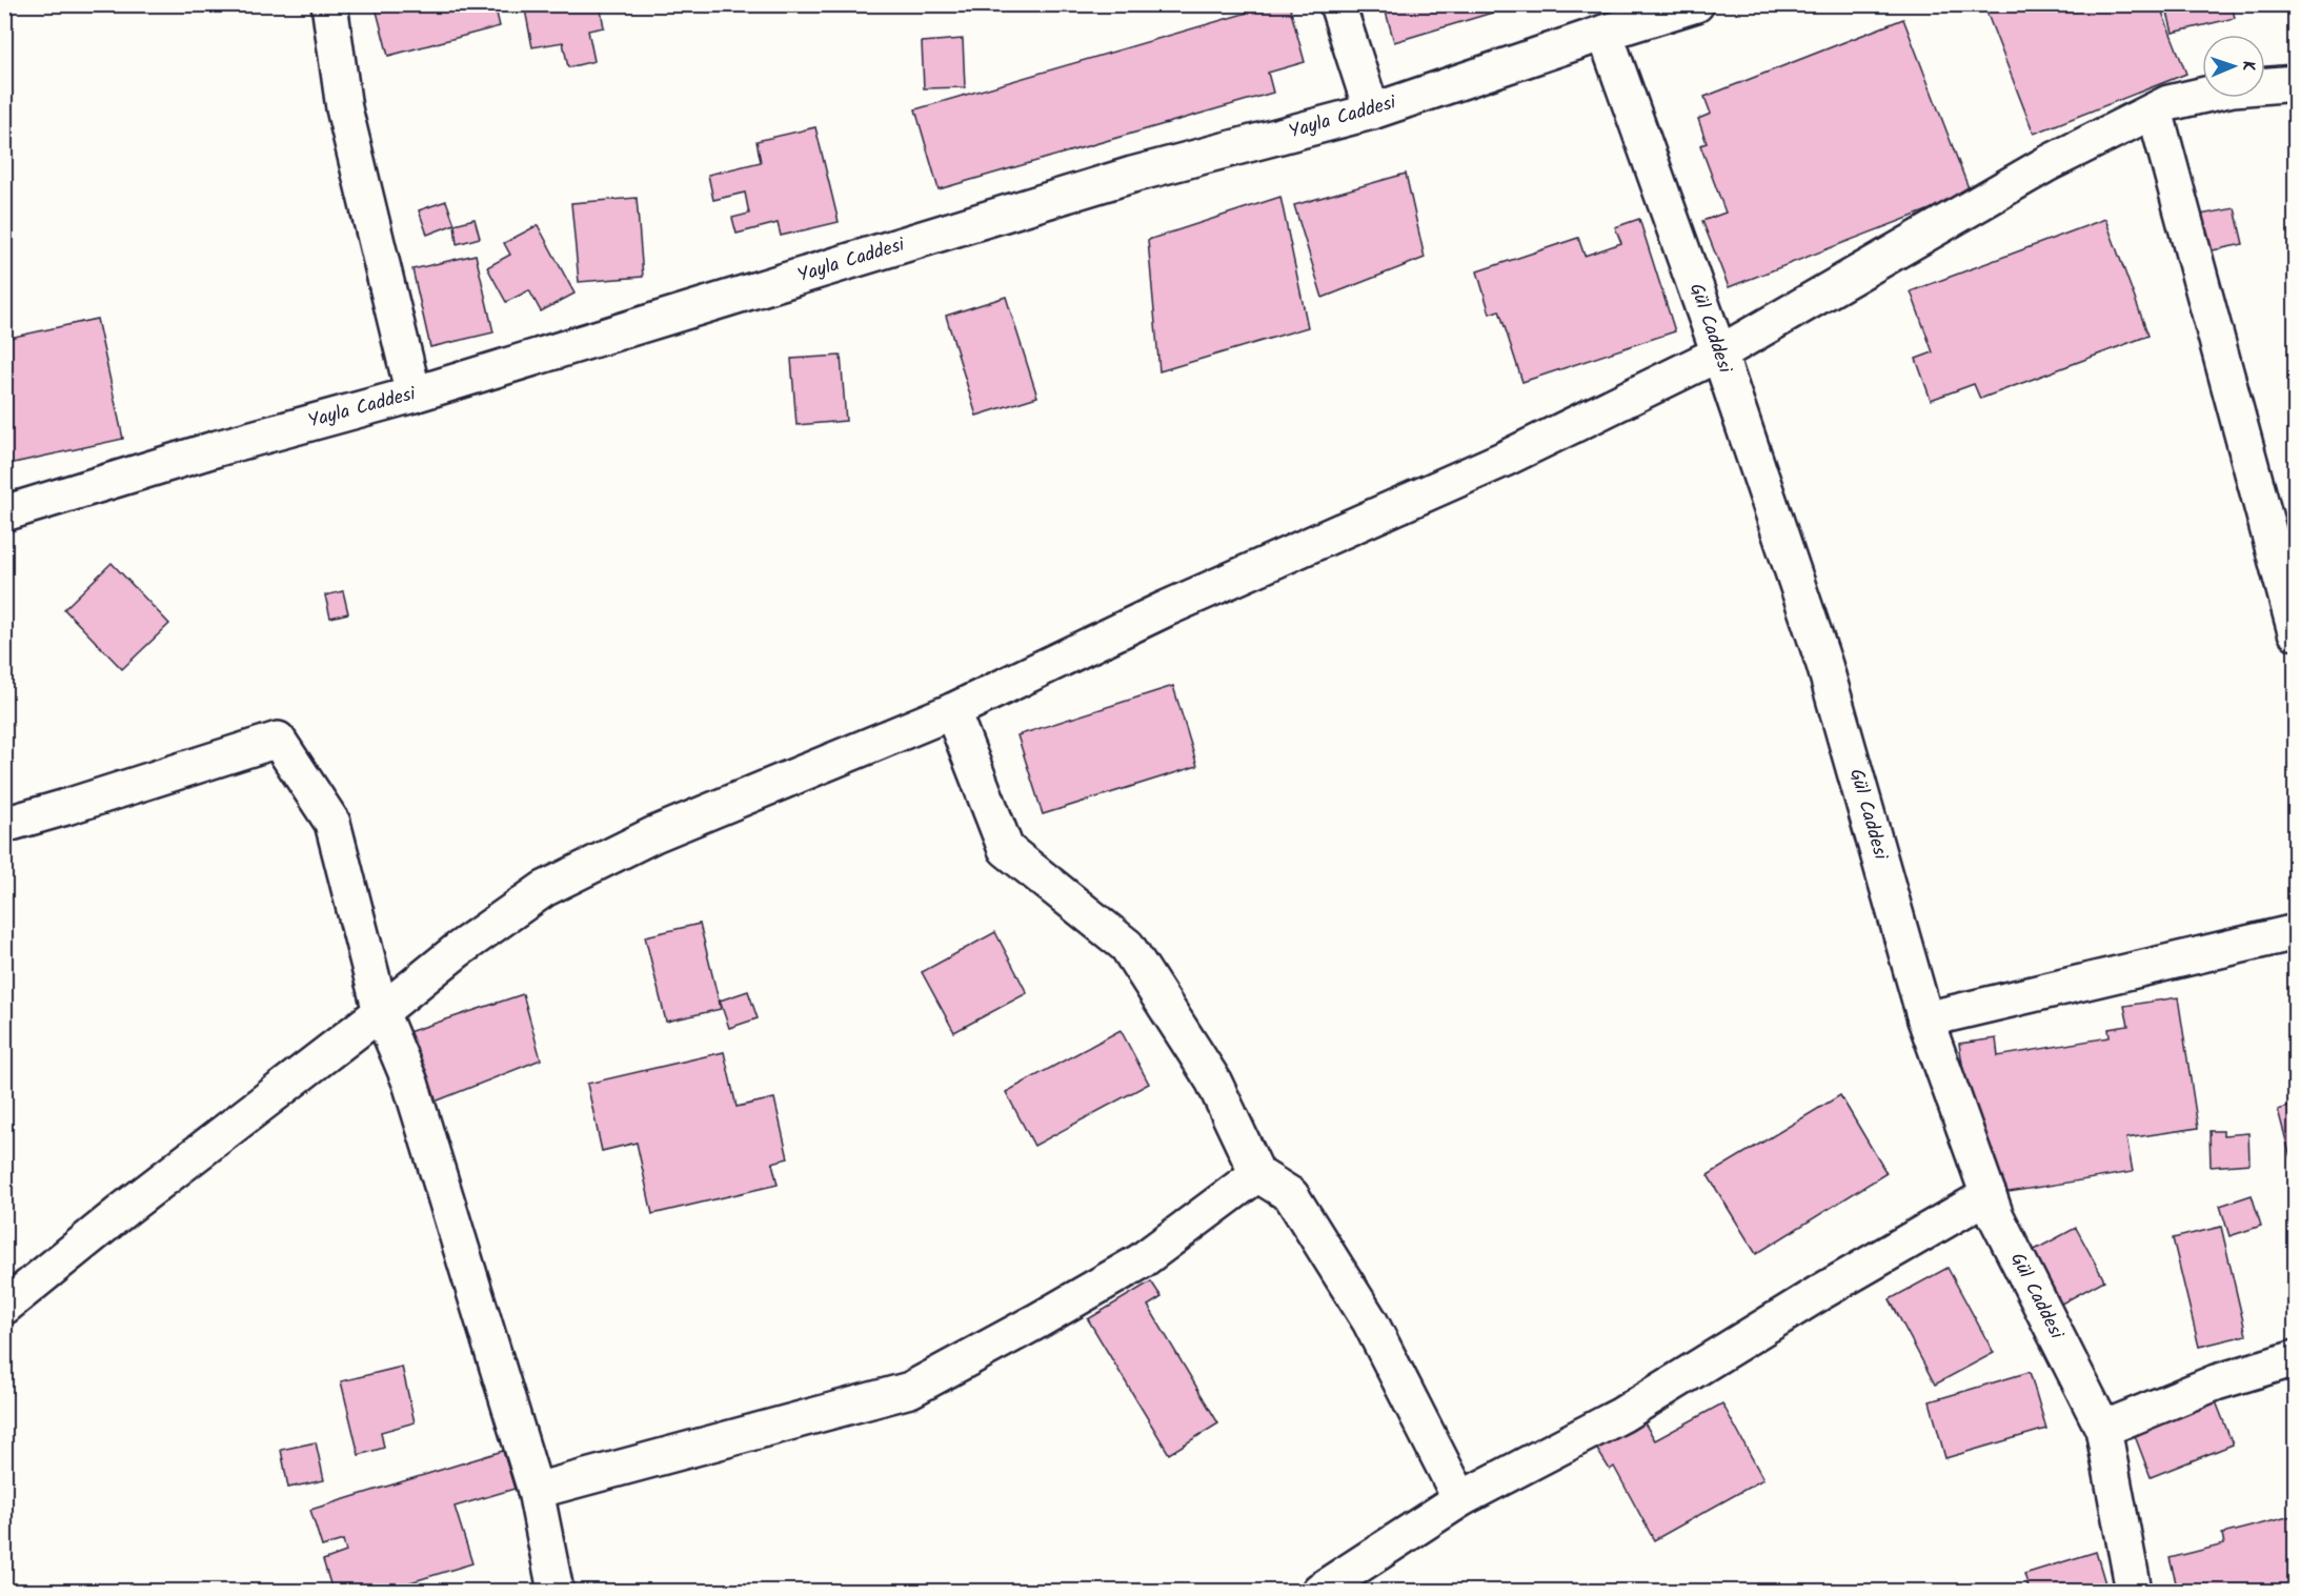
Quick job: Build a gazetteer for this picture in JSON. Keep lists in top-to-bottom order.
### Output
{
  "streets": {
    "street": ["Yayla Caddesi", "Gül Caddesi"]
  },
  "crossings": [
    ["Yayla Caddesi", "Gül Caddesi"]
  ],
  "north": "right"
}
